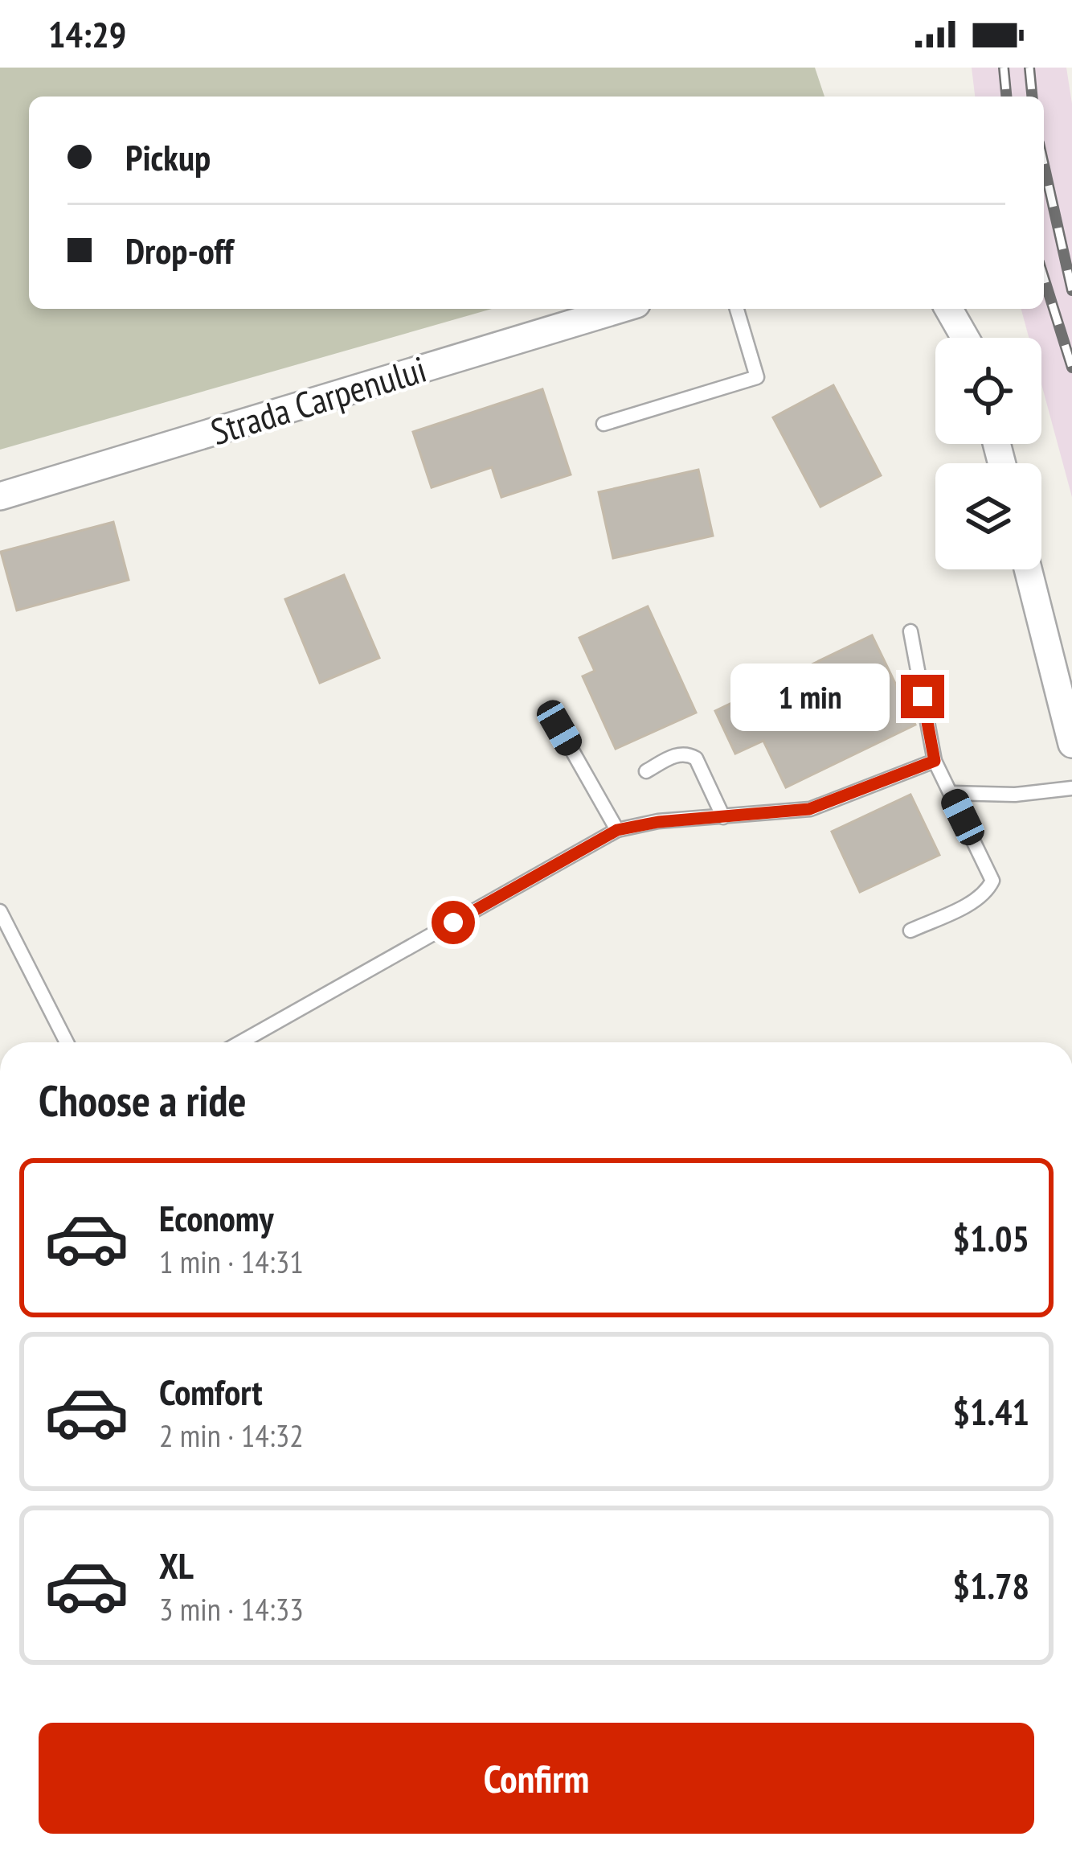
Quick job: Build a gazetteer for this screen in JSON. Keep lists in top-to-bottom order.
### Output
{
  "streets": {
    "street": ["Strada Carpenului"]
  },
  "page": {
    "status": "14:29",
    "banner": ["Pickup", "Drop-off"],
    "bubble": "1 min",
    "heading": "Choose a ride",
    "list": [
      {
        "name": "Economy",
        "note": "1 min · 14:31",
        "value": "$1.05"
      },
      {
        "name": "Comfort",
        "note": "2 min · 14:32",
        "value": "$1.41"
      },
      {
        "name": "XL",
        "note": "3 min · 14:33",
        "value": "$1.78"
      }
    ],
    "buttons": "Confirm"
  }
}
